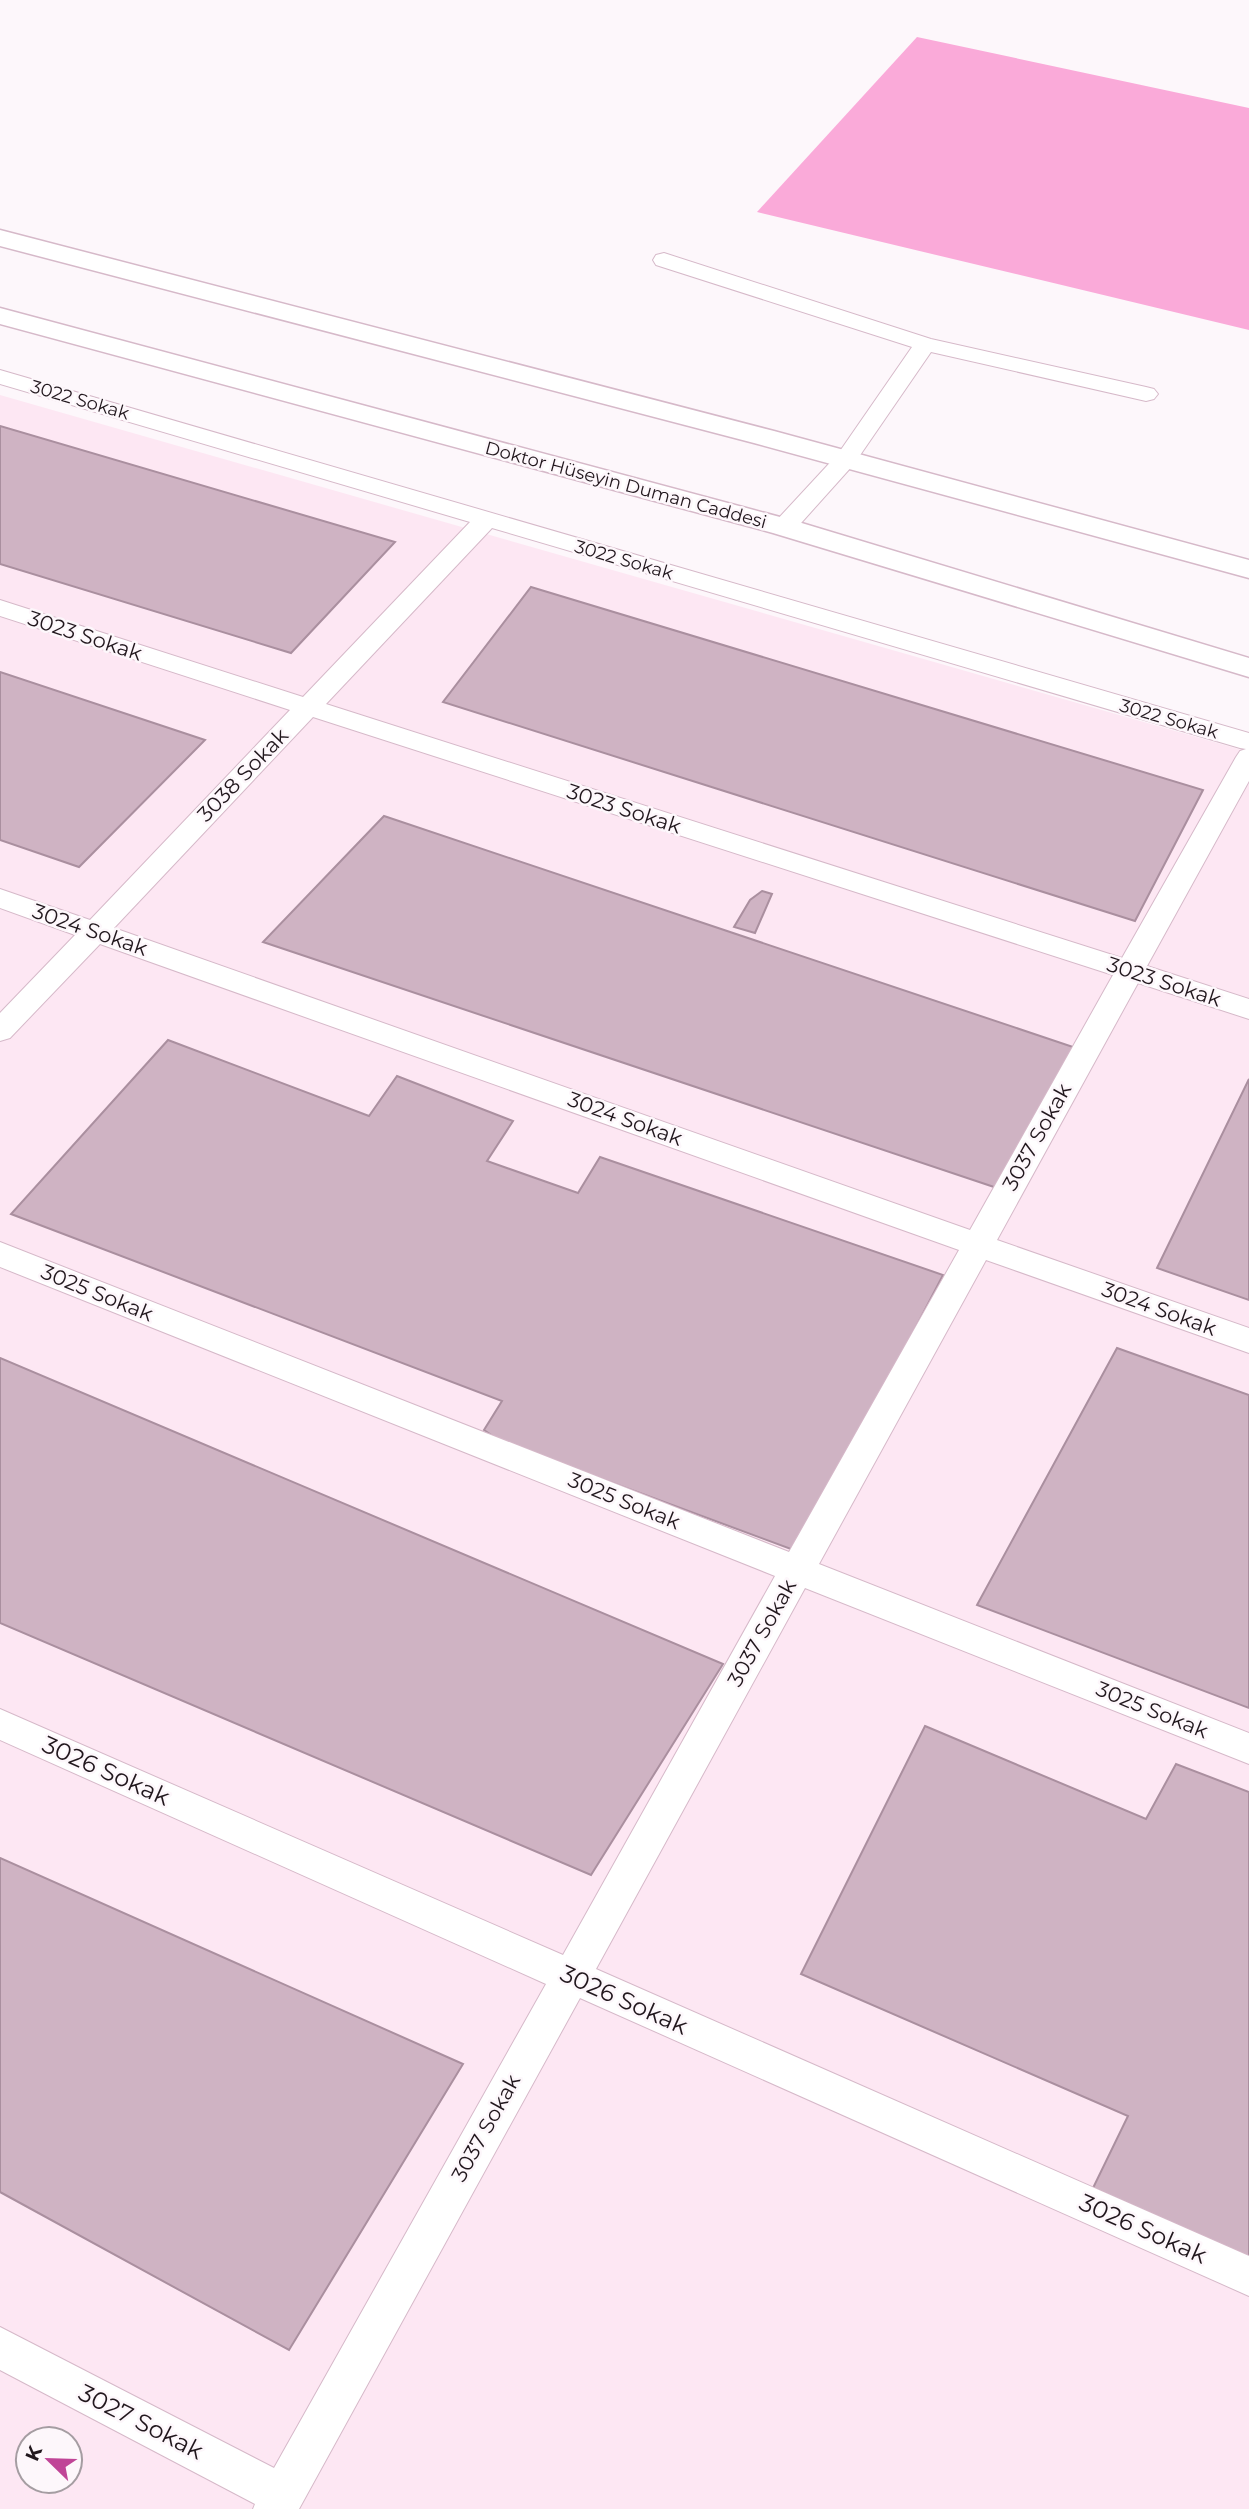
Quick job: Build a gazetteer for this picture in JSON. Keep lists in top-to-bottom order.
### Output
{
  "streets": {
    "main road": ["Doktor Hüseyin Duman Caddesi"],
    "lane": [
      "3022 Sokak",
      "3023 Sokak",
      "3038 Sokak",
      "3024 Sokak",
      "3037 Sokak",
      "3025 Sokak",
      "3026 Sokak",
      "3027 Sokak"
    ]
  },
  "crossings": [
    ["3022 Sokak", "3038 Sokak"],
    ["3023 Sokak", "3038 Sokak"],
    ["3023 Sokak", "3037 Sokak"],
    ["3038 Sokak", "3024 Sokak"],
    ["3024 Sokak", "3037 Sokak"],
    ["3037 Sokak", "3025 Sokak"],
    ["3037 Sokak", "3026 Sokak"],
    ["3037 Sokak", "3027 Sokak"]
  ],
  "north": "top left"
}
